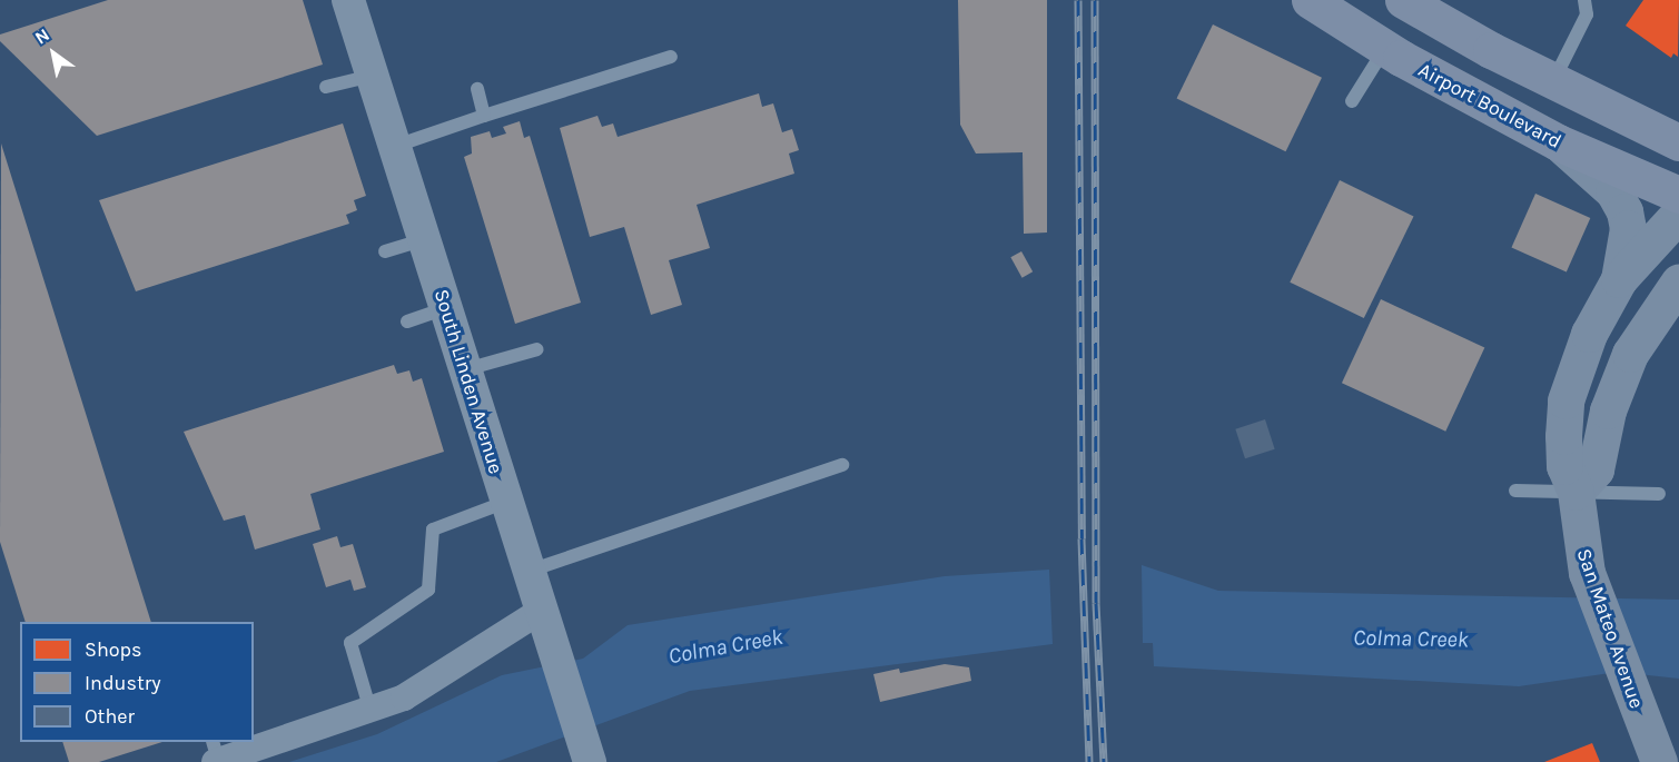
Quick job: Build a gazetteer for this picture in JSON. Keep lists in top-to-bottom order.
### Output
{
  "streets": {
    "main road": ["Airport Boulevard", "San Mateo Avenue"],
    "street": ["South Linden Avenue"]
  },
  "water": ["Colma Creek"],
  "legend": ["Shops", "Industry", "Other"],
  "north": "top left"
}
